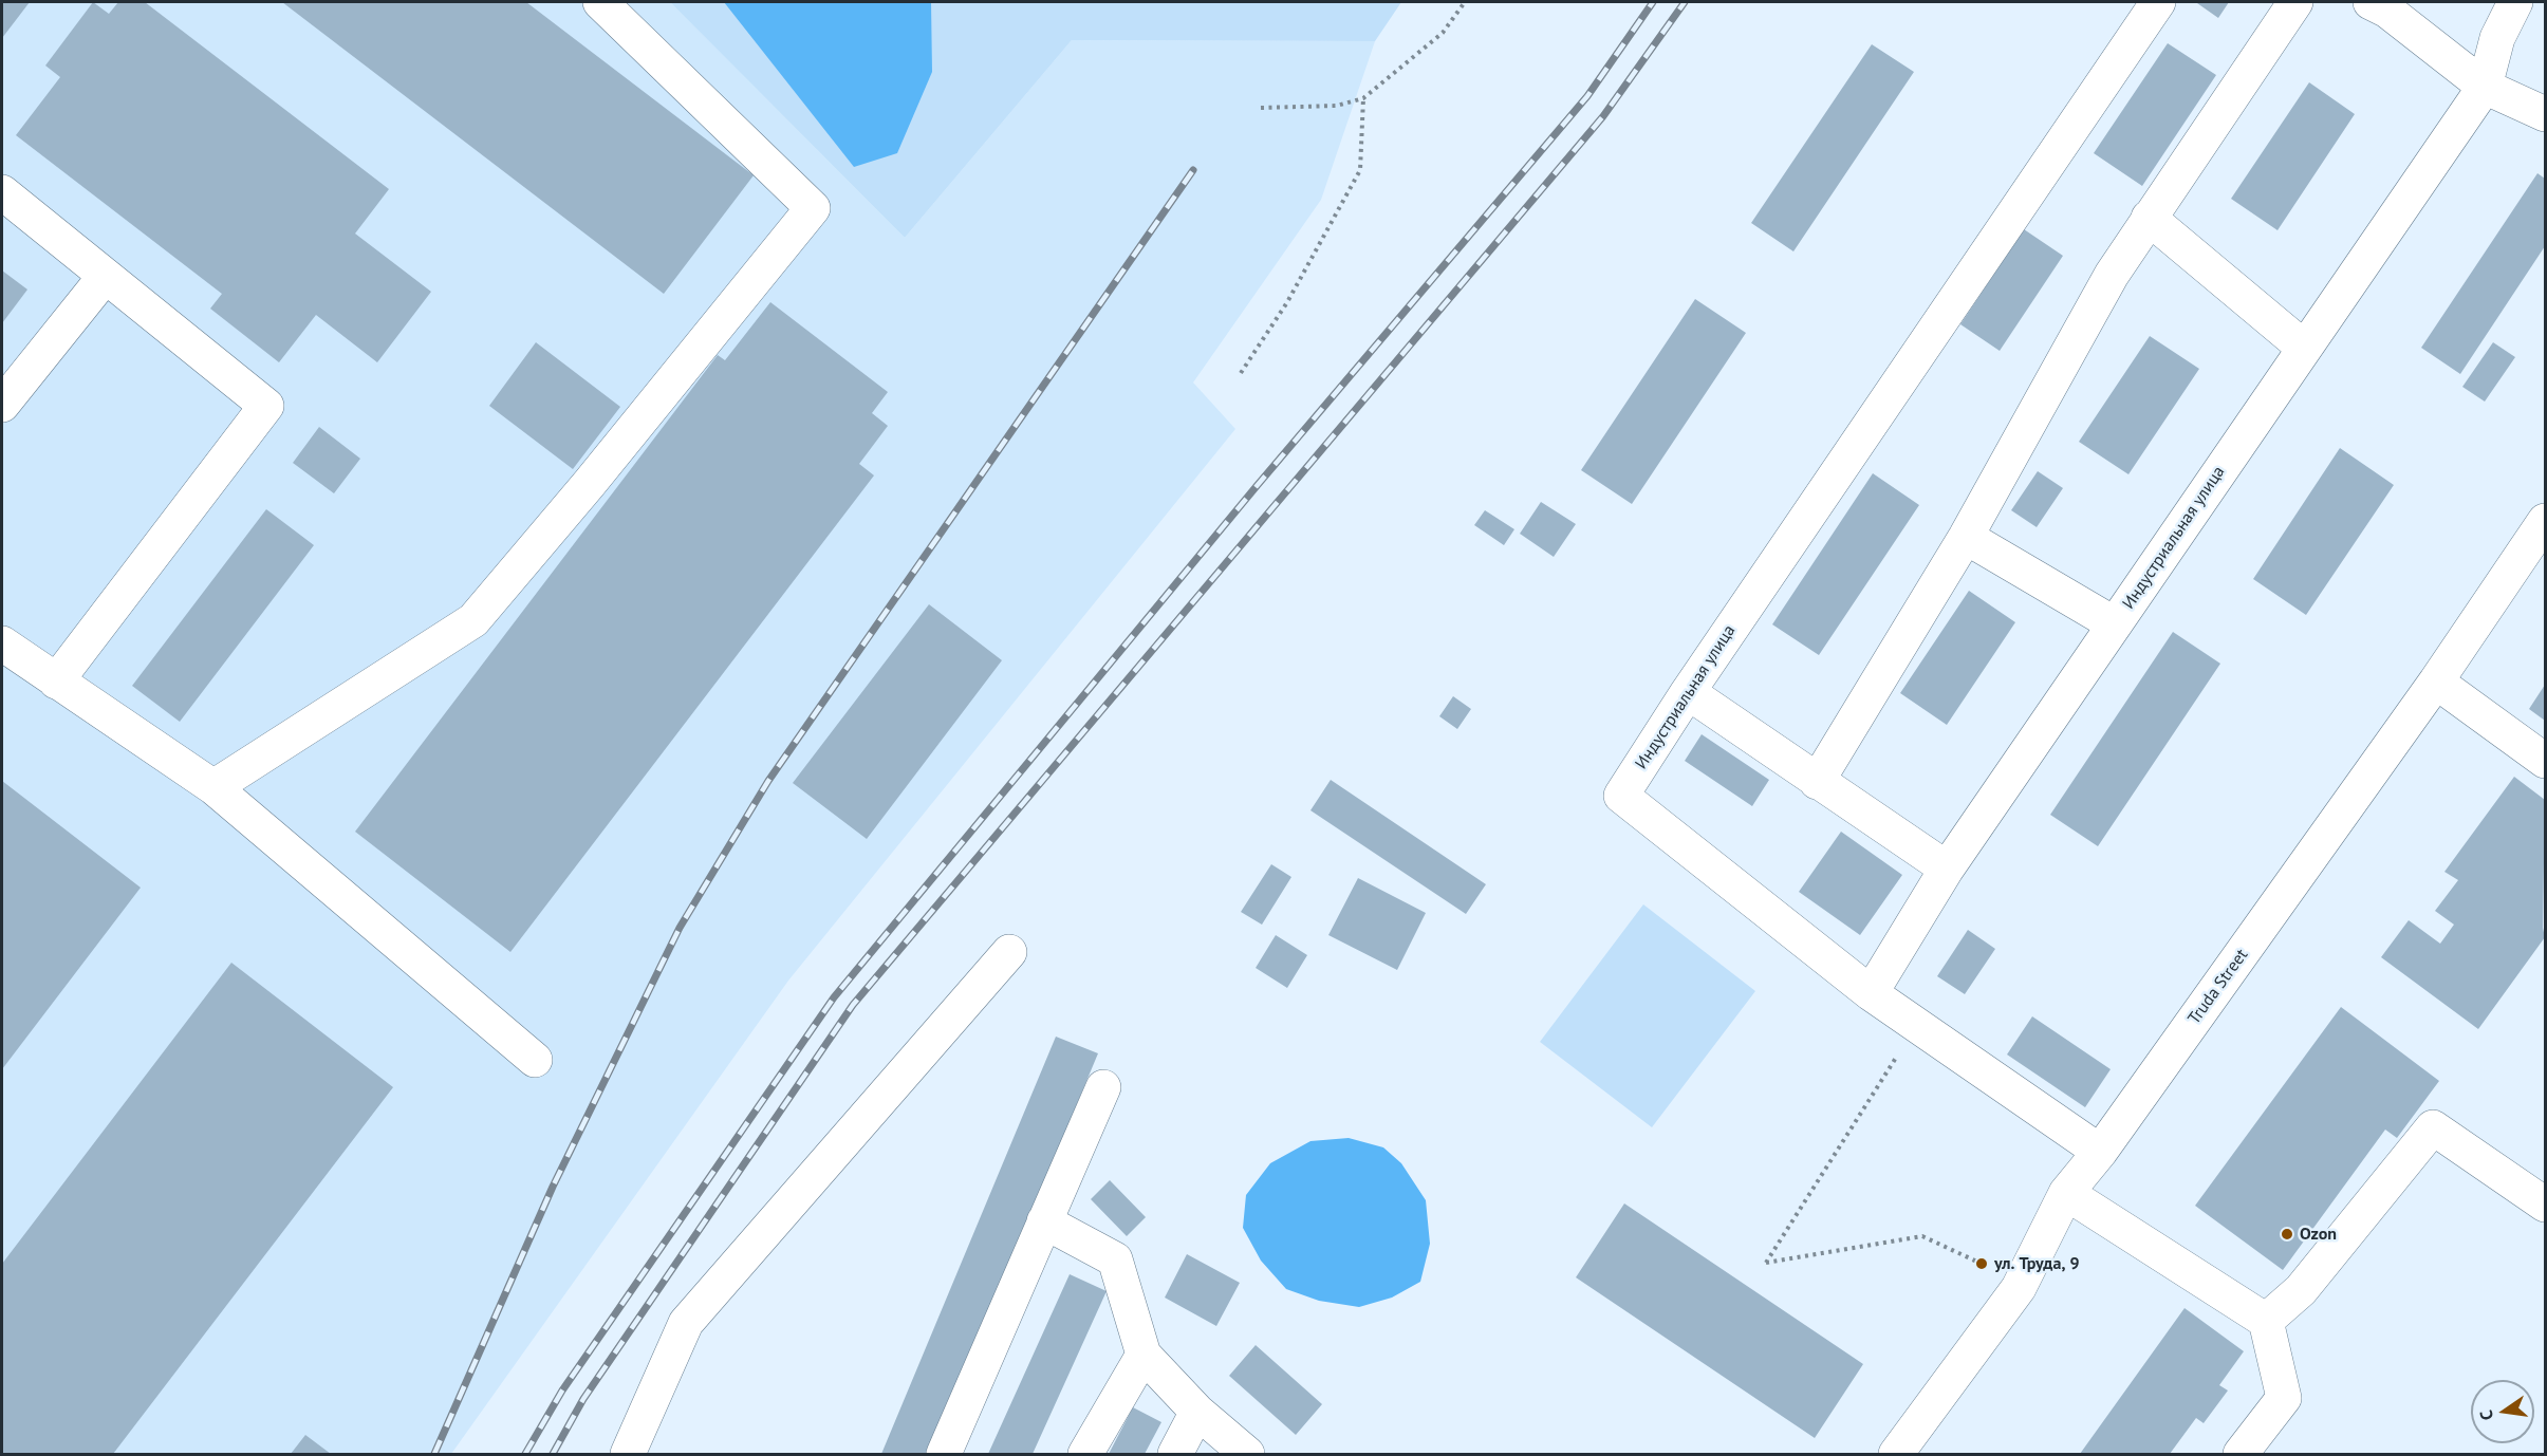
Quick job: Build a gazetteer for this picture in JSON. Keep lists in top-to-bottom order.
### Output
{
  "streets": {
    "street": ["Индустриальная улица", "Truda Street"]
  },
  "places": ["Ozon", "ул. Труда, 9"],
  "north": "left"
}
